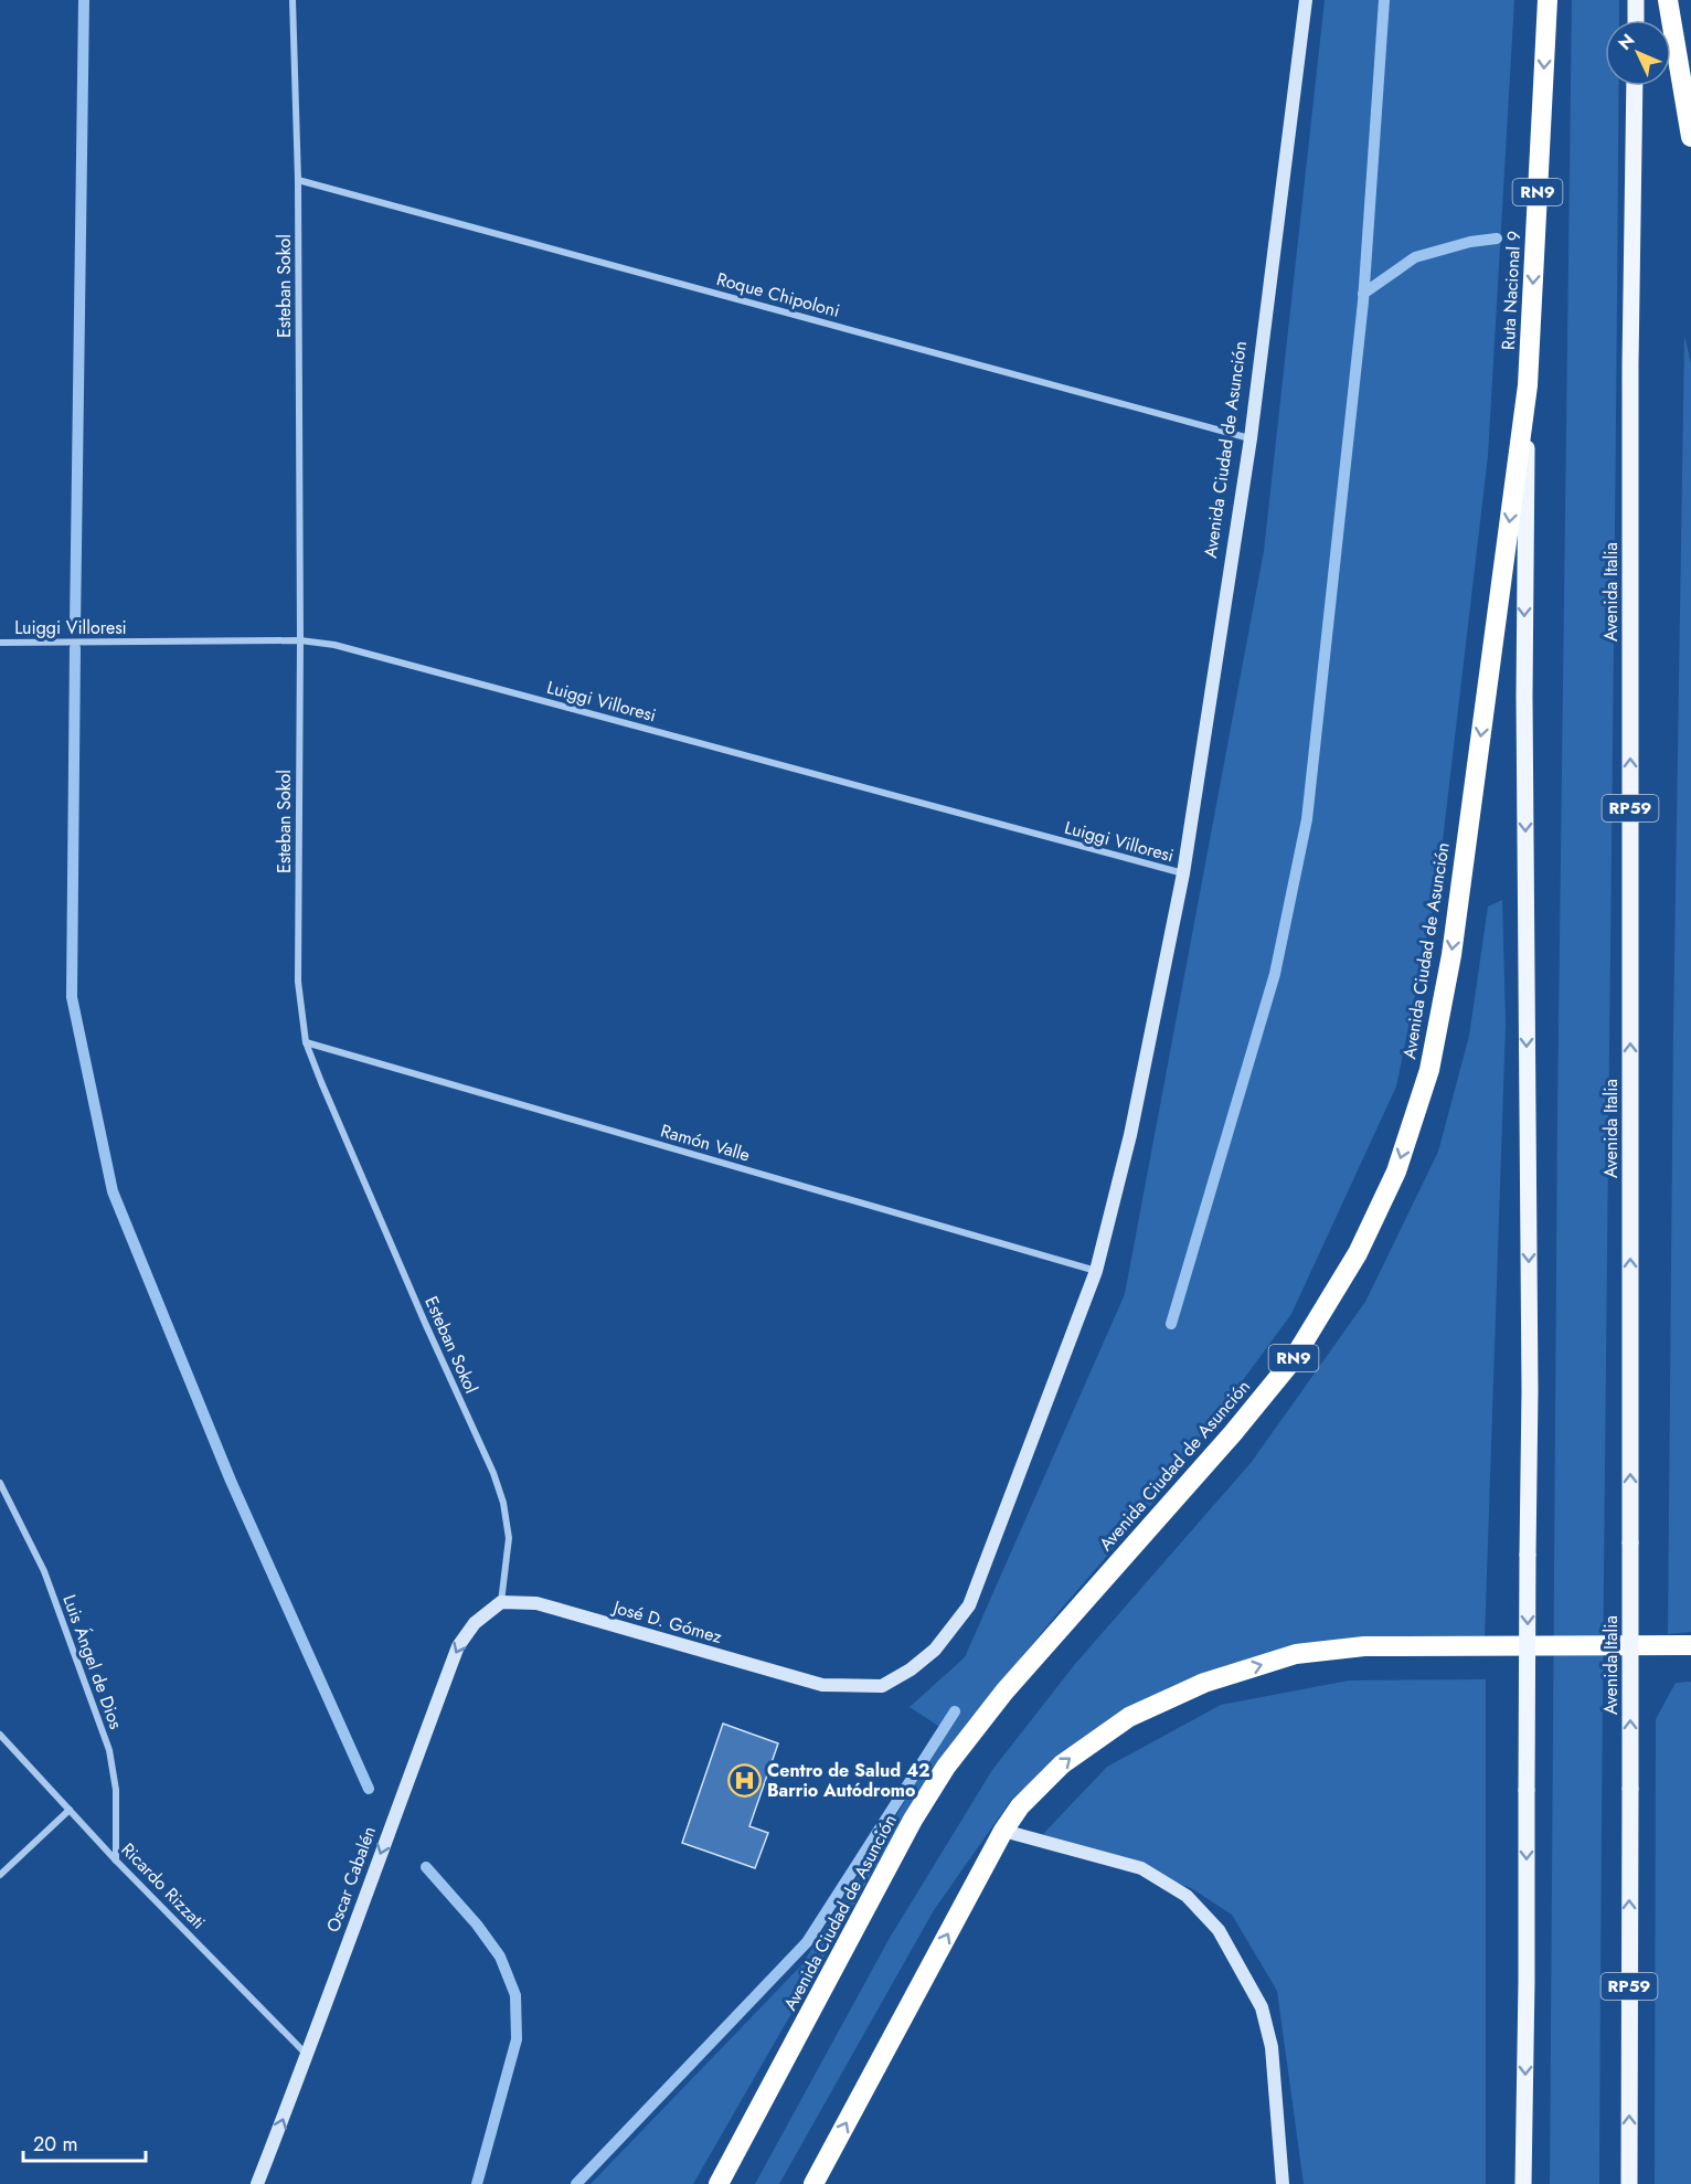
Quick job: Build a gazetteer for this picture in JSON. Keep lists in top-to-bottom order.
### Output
{
  "streets": {
    "highway": ["RN9", "Ruta Nacional 9", "Avenida Ciudad de Asunción"],
    "main road": ["Avenida Italia", "RP59"],
    "street": [
      "Esteban Sokol",
      "Roque Chipoloni",
      "Luiggi Villoresi",
      "Ramón Valle",
      "José D. Gómez",
      "Luis Ángel de Dios",
      "Oscar Cabalén",
      "Ricardo Rizzati"
    ]
  },
  "crossings": [
    ["Esteban Sokol", "Roque Chipoloni"],
    ["Esteban Sokol", "Luiggi Villoresi"],
    ["Esteban Sokol", "Ramón Valle"],
    ["Esteban Sokol", "José D. Gómez"],
    ["Esteban Sokol", "Oscar Cabalén"],
    ["Ruta Nacional 9", "Avenida Ciudad de Asunción"],
    ["Roque Chipoloni", "Avenida Ciudad de Asunción"],
    ["Avenida Ciudad de Asunción", "Luiggi Villoresi"],
    ["Avenida Ciudad de Asunción", "Ramón Valle"],
    ["Avenida Ciudad de Asunción", "José D. Gómez"],
    ["José D. Gómez", "Oscar Cabalén"],
    ["Luis Ángel de Dios", "Ricardo Rizzati"],
    ["Oscar Cabalén", "Ricardo Rizzati"]
  ],
  "one_way": ["Avenida Ciudad de Asunción"],
  "places": {
    "hospital": ["Centro de Salud 42 Barrio Autódromo"]
  },
  "scale_bar": "20 m",
  "north": "top left"
}
